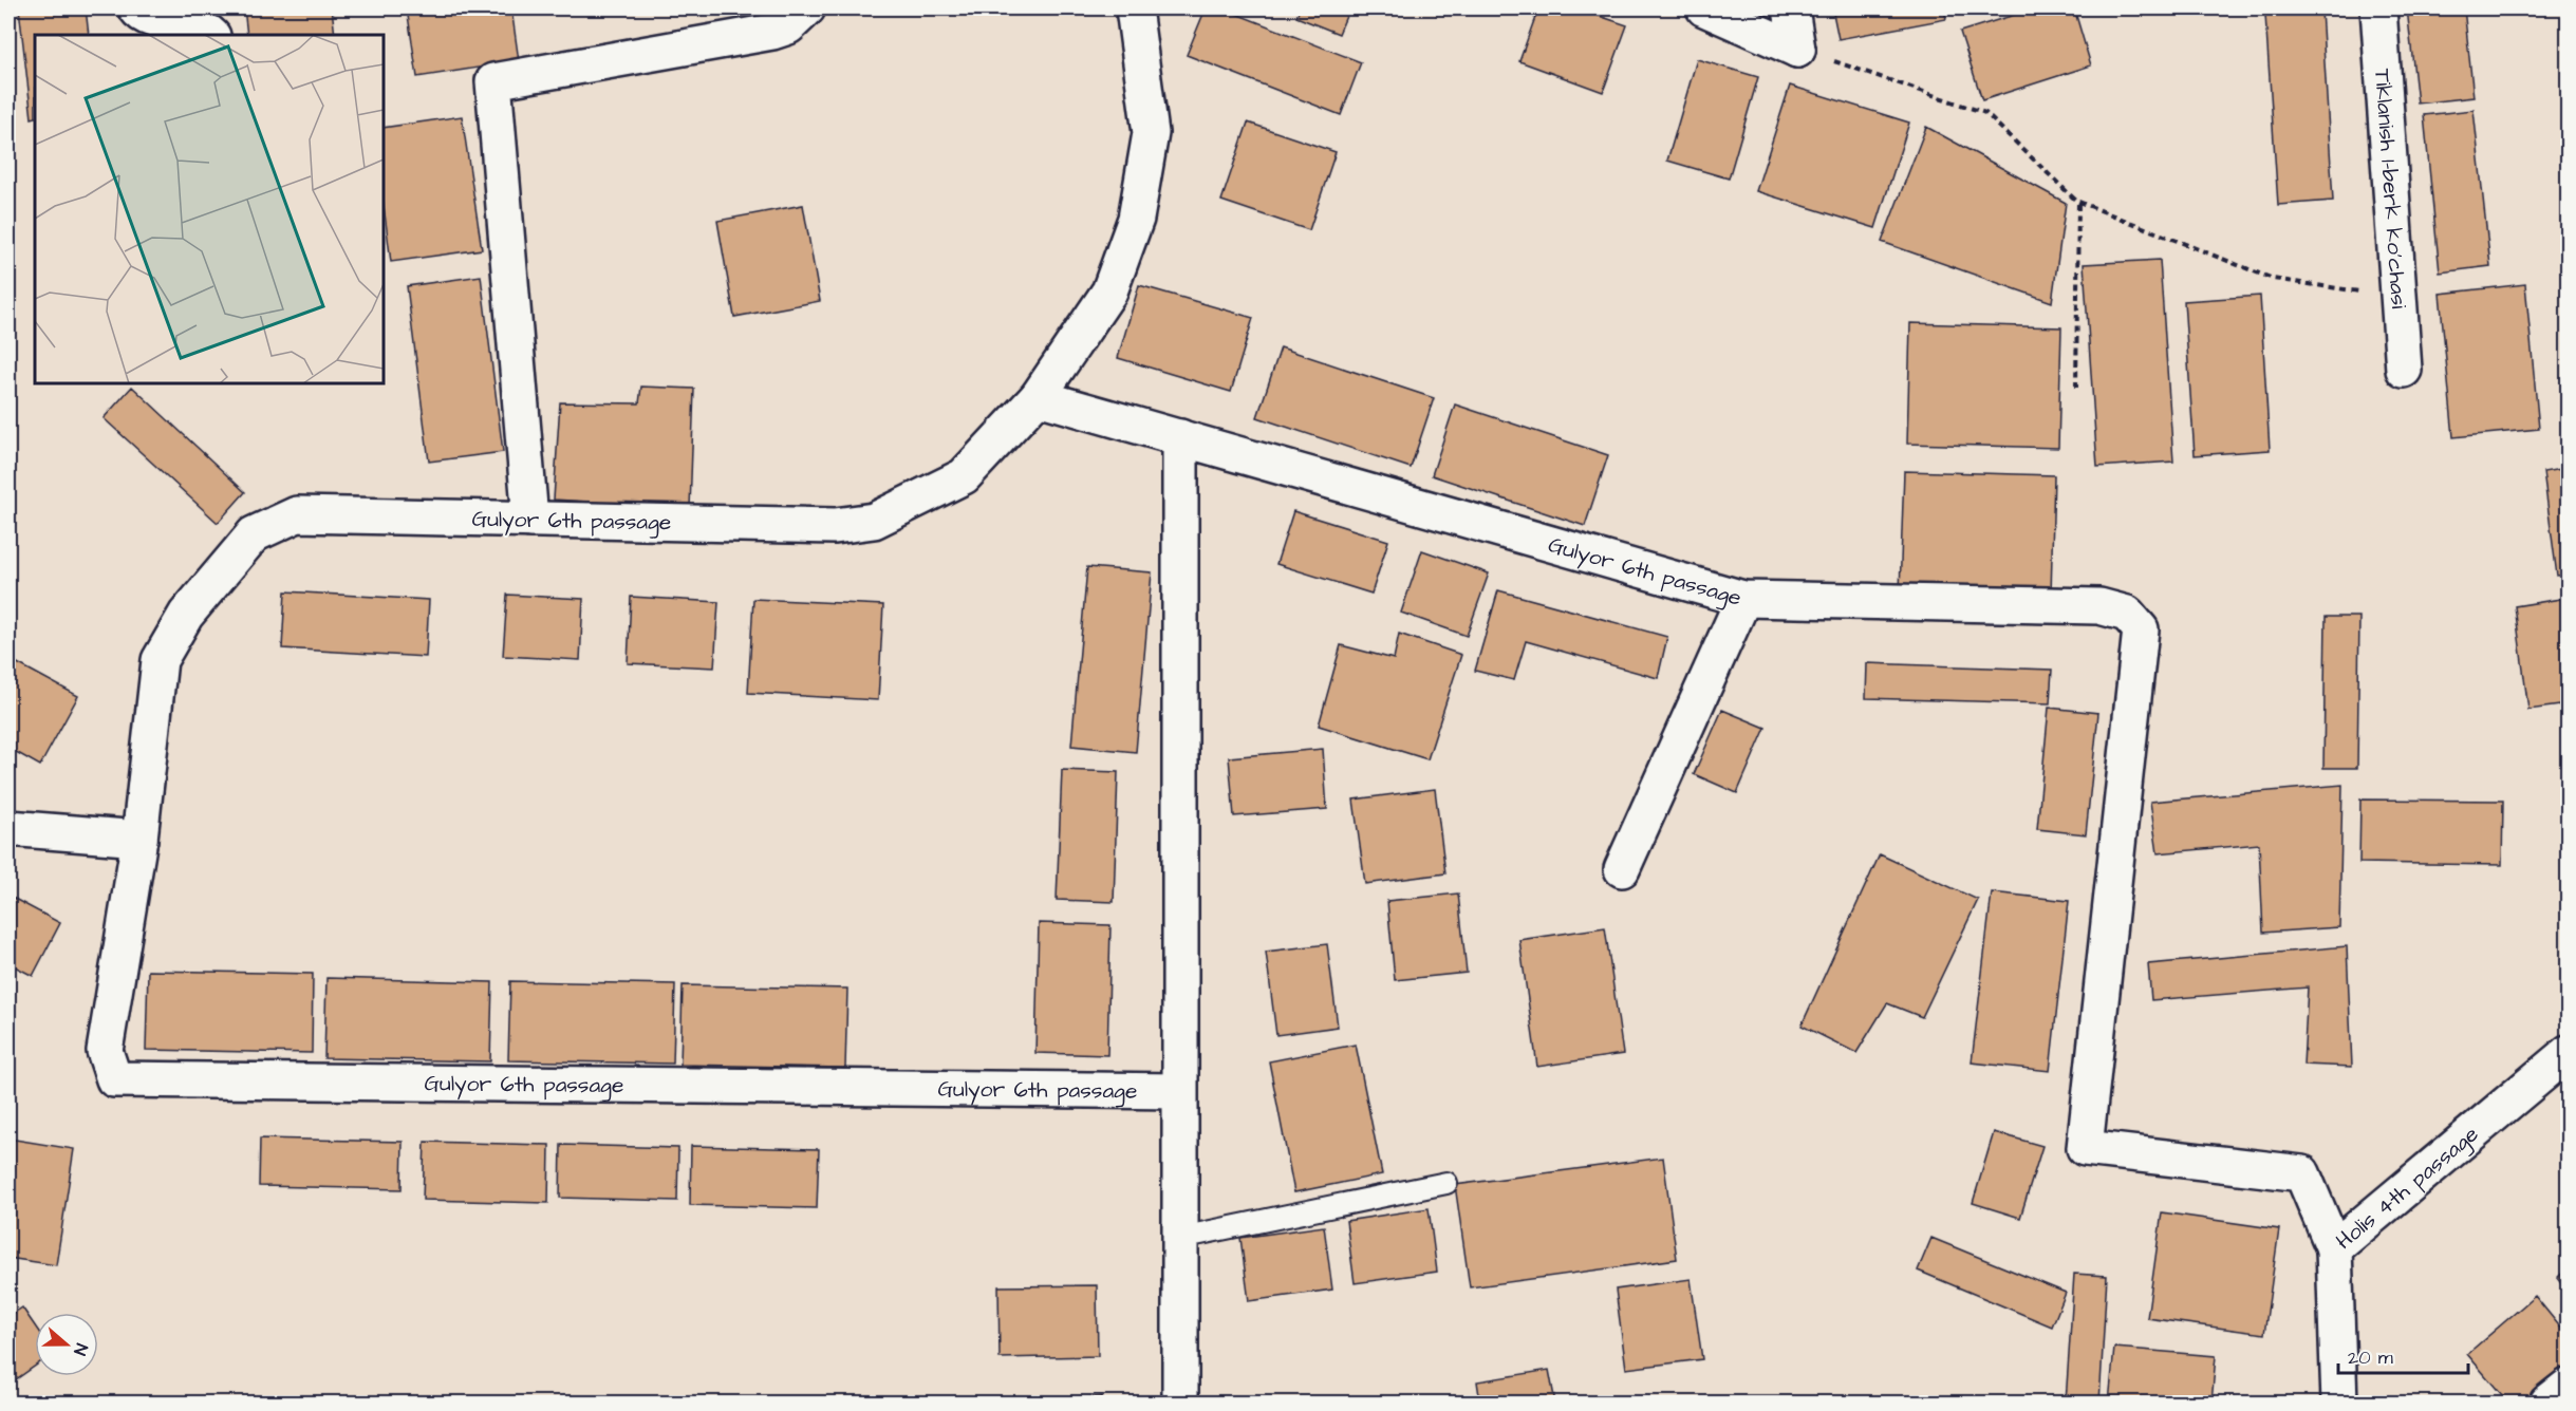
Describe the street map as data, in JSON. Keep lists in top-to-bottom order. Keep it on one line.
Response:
{"streets":{"street":["Tiklanish 1-berk ko'chasi","Gulyor 6th passage","Holis 4th passage"]},"crossings":[["Gulyor 6th passage","Holis 4th passage"]],"scale_bar":"20 m","north":"right"}
